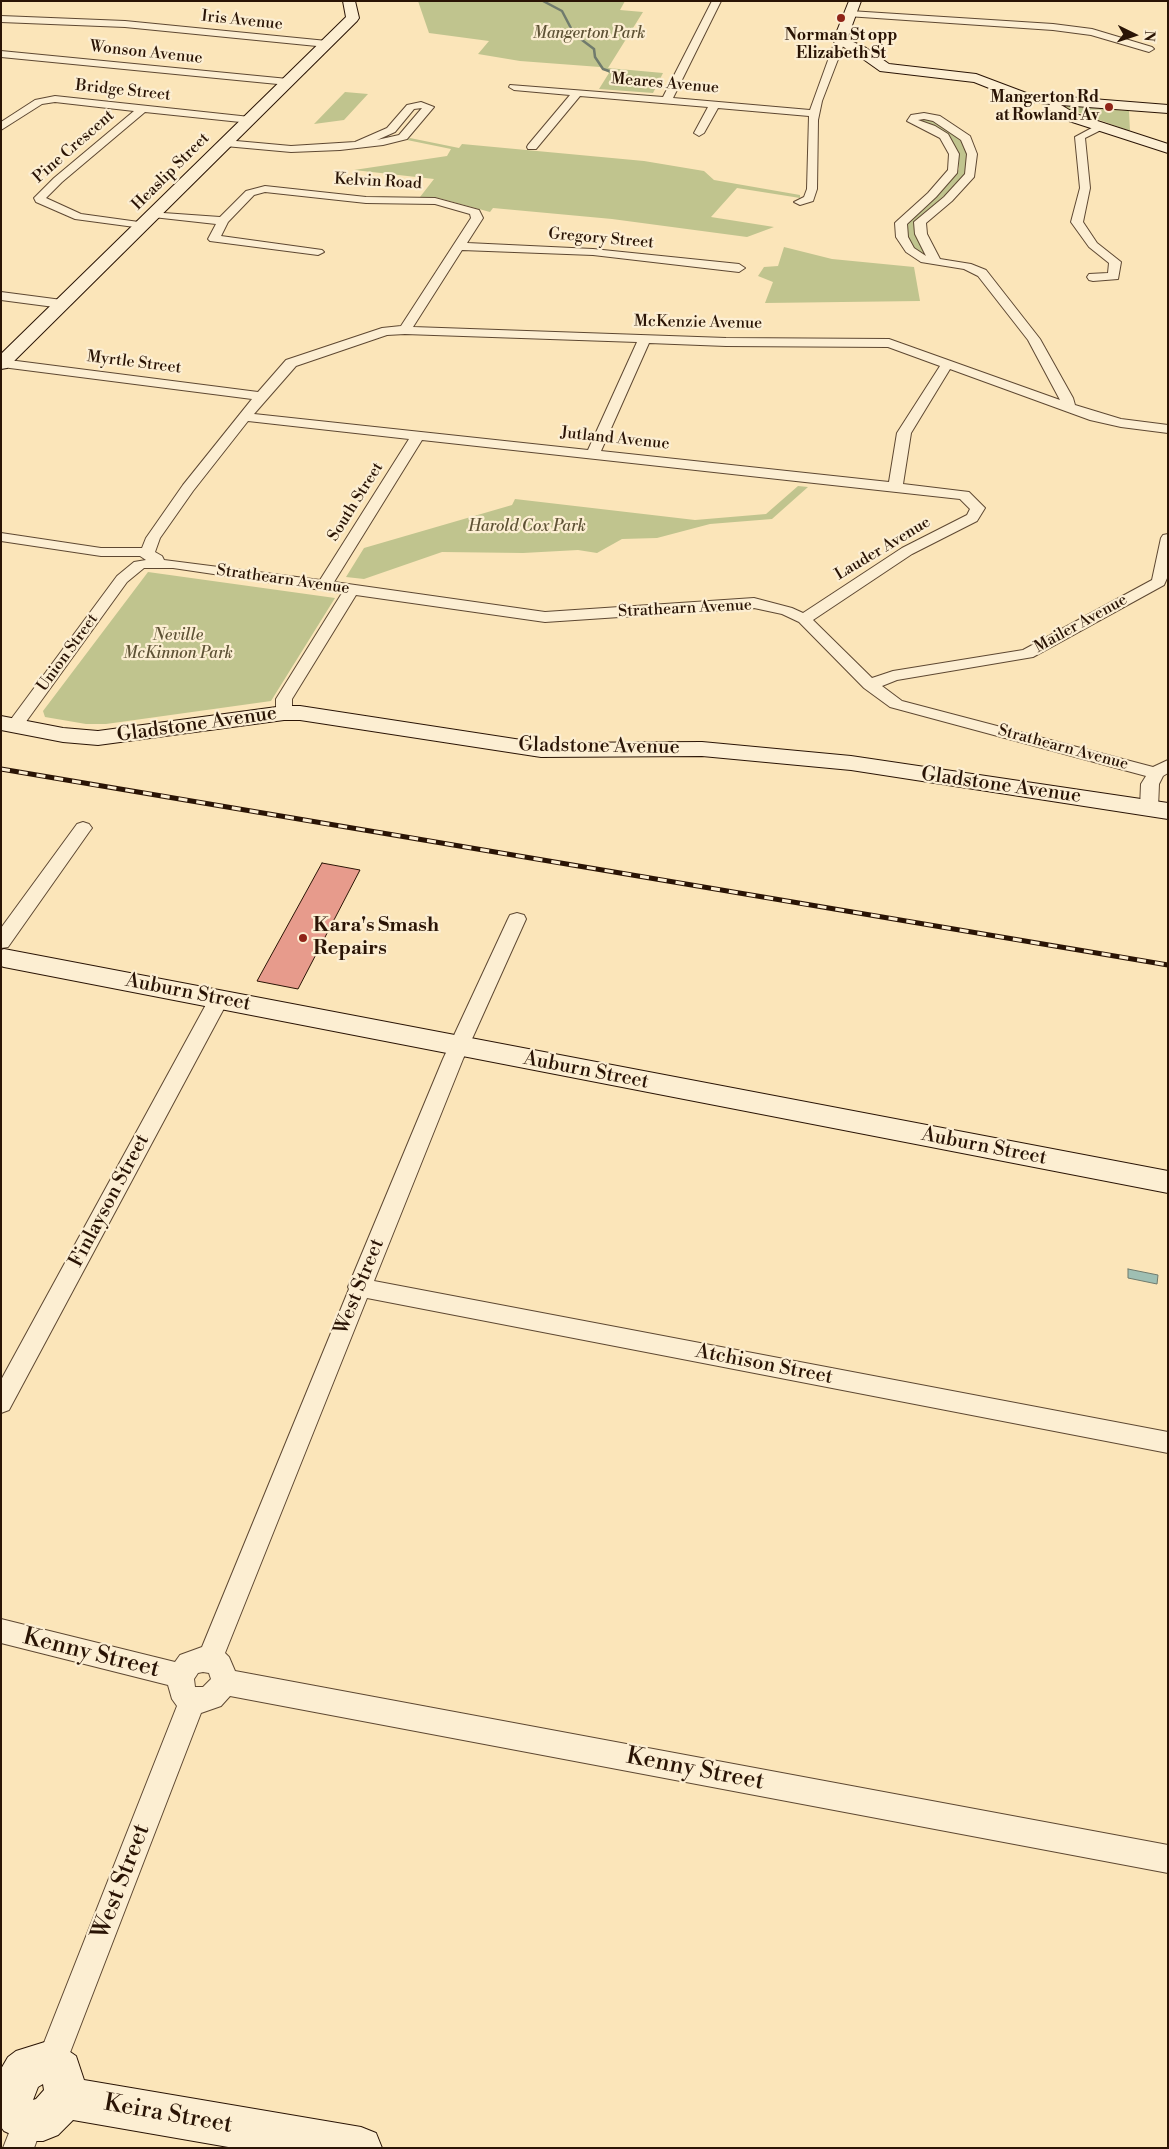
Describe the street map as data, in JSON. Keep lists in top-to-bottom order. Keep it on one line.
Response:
{"streets":{"street":["Iris Avenue","Wonson Avenue","Meares Avenue","Bridge Street","Pine Crescent","Heaslip Street","Kelvin Road","Gregory Street","McKenzie Avenue","Myrtle Street","Jutland Avenue","South Street","Lauder Avenue","Strathearn Avenue","Mailer Avenue","Union Street","Gladstone Avenue","Auburn Street","Finlayson Street","West Street","Atchison Street","Kenny Street","Keira Street"]},"crossings":[["Iris Avenue","Heaslip Street"],["Wonson Avenue","Heaslip Street"],["Bridge Street","Pine Crescent"],["Bridge Street","Heaslip Street"],["Pine Crescent","Heaslip Street"],["Heaslip Street","Myrtle Street"],["Kelvin Road","Gregory Street"],["Kelvin Road","McKenzie Avenue"],["McKenzie Avenue","Myrtle Street"],["McKenzie Avenue","Jutland Avenue"],["McKenzie Avenue","Union Street"],["Jutland Avenue","South Street"],["Jutland Avenue","Lauder Avenue"],["Jutland Avenue","Union Street"],["South Street","Strathearn Avenue"],["Lauder Avenue","Strathearn Avenue"],["Strathearn Avenue","Mailer Avenue"],["Strathearn Avenue","Union Street"],["Union Street","Gladstone Avenue"],["Auburn Street","Finlayson Street"],["Auburn Street","West Street"],["West Street","Atchison Street"],["West Street","Kenny Street"],["West Street","Keira Street"]],"parks":["Mangerton Park","Harold Cox Park","Neville McKinnon Park"],"places":["Norman St opp Elizabeth St","Mangerton Rd at Rowland Av","Kara's Smash Repairs"],"north":"right"}
